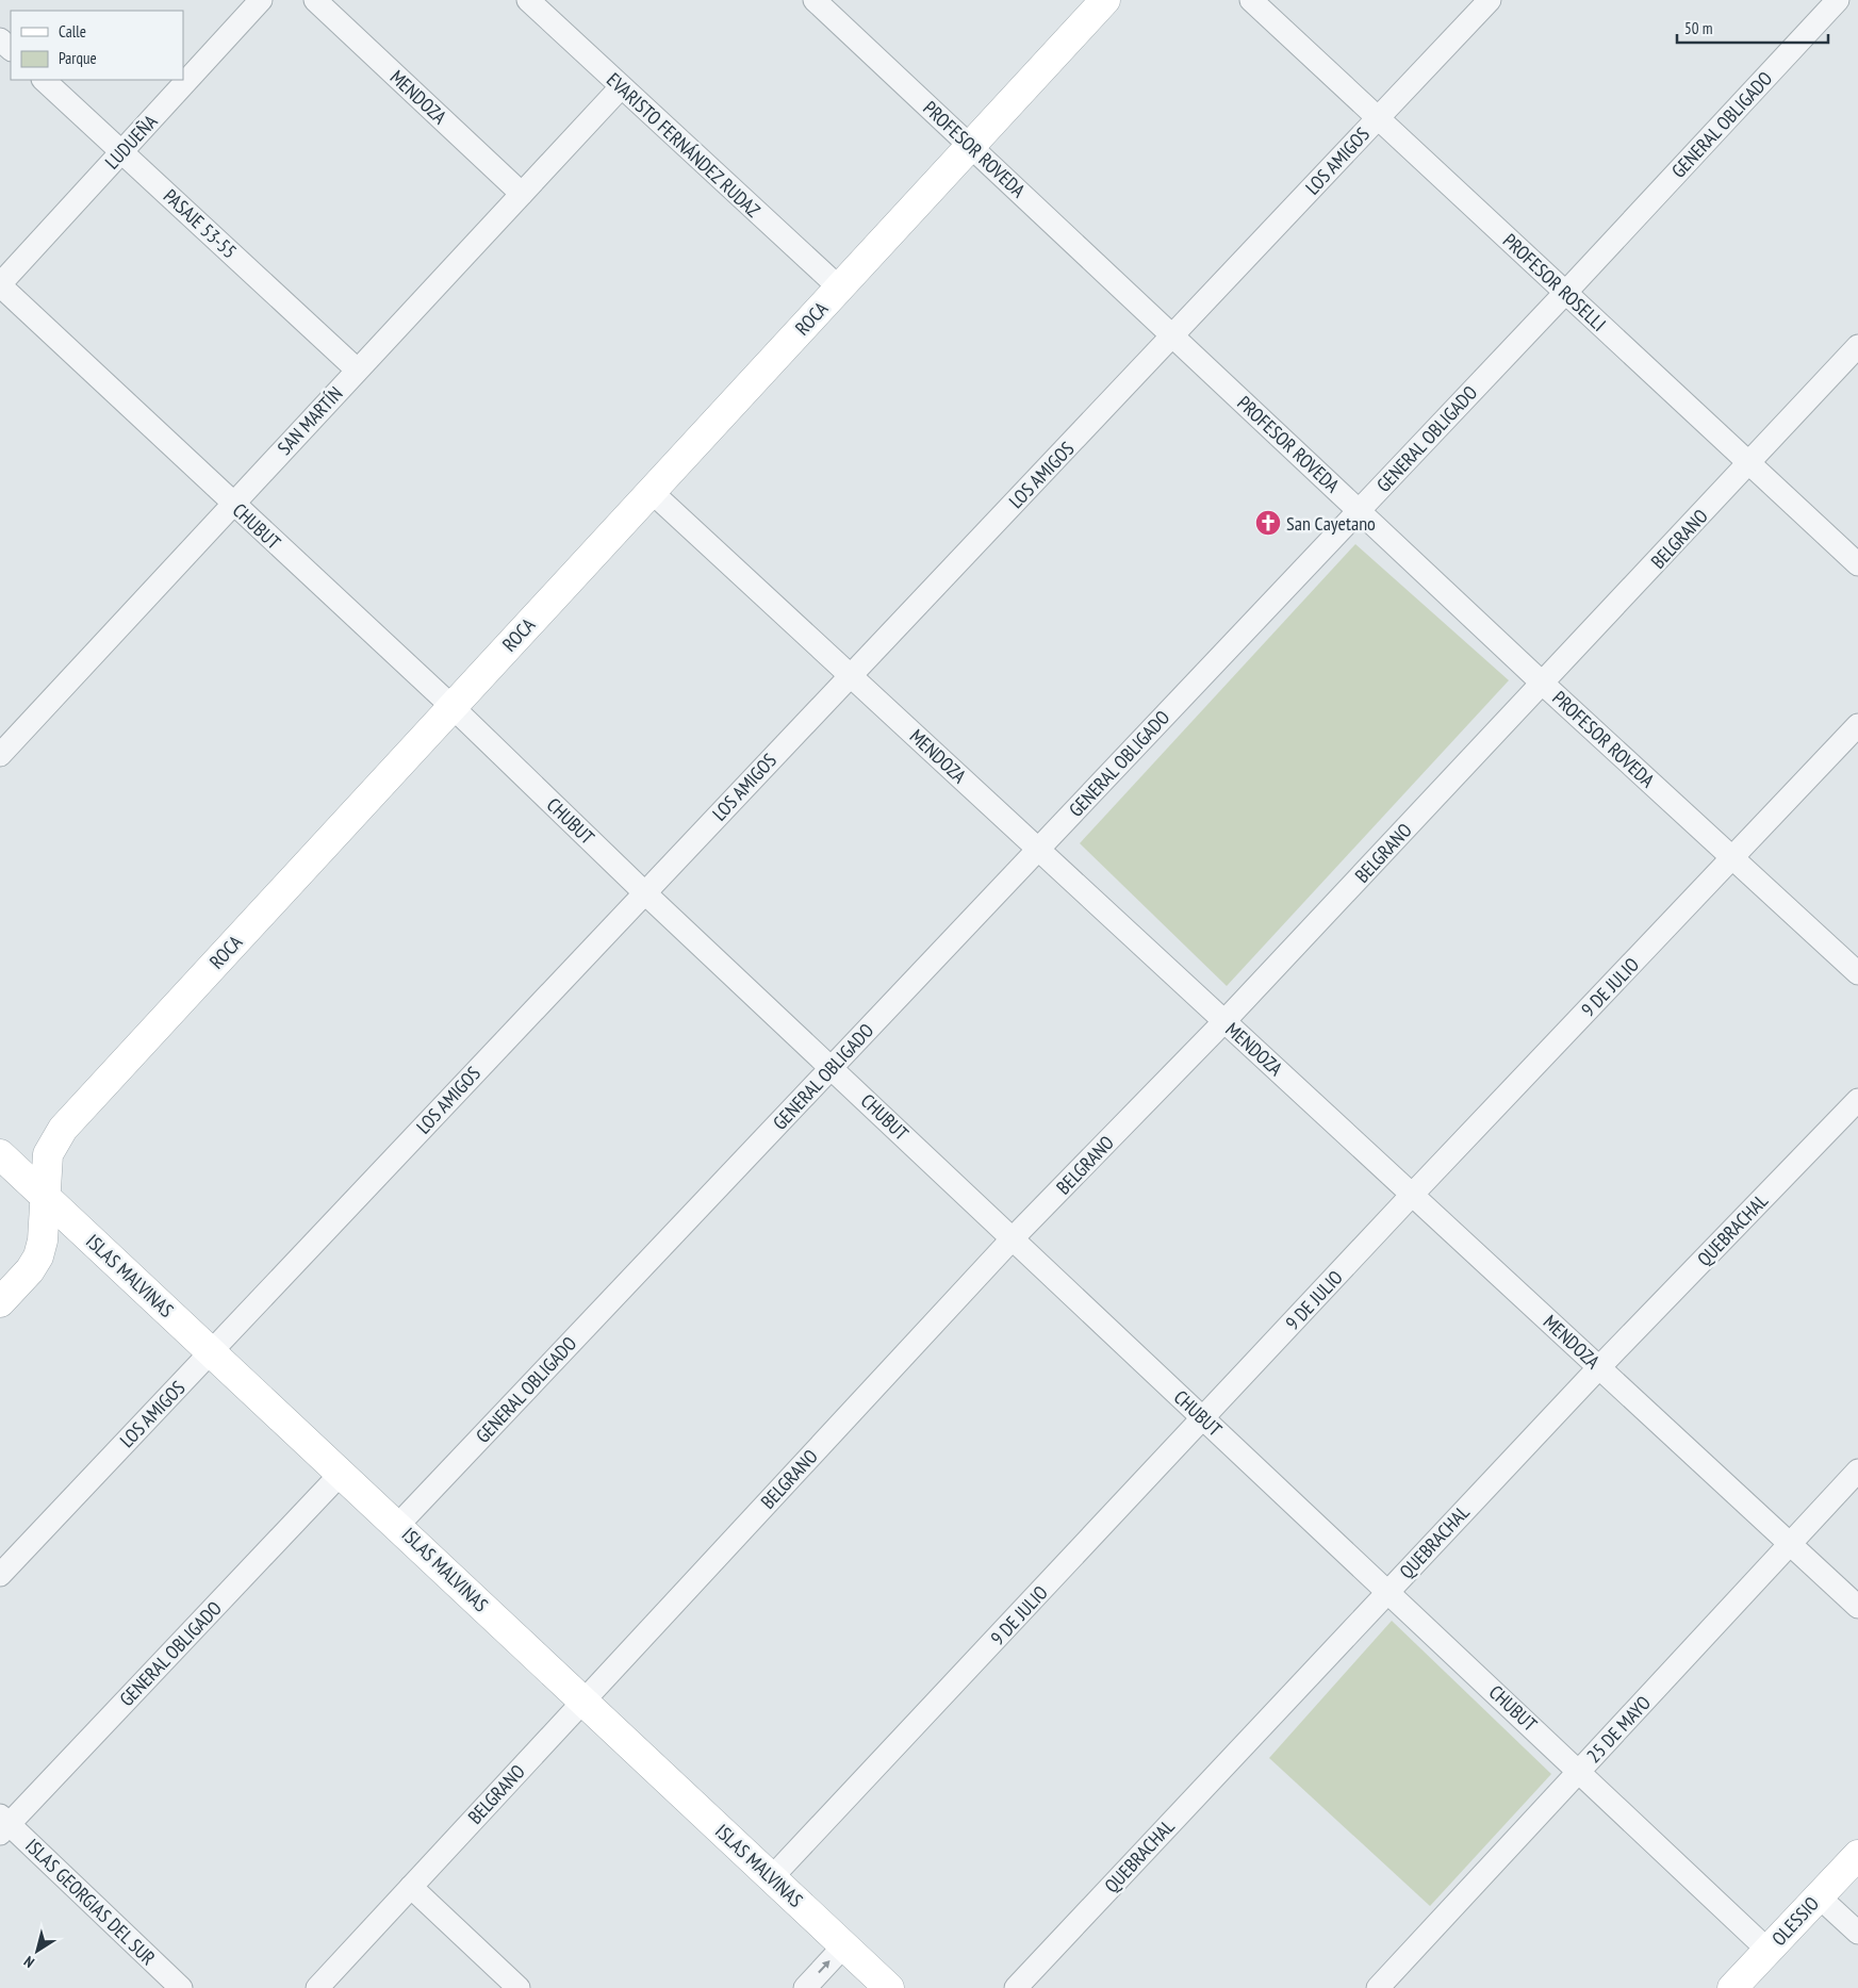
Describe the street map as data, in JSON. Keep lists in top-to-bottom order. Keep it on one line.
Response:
{"streets":{"street":["MENDOZA","GENERAL OBLIGADO","LUDUEÑA","EVARISTO FERNÁNDEZ RUDAZ","PROFESOR ROVEDA","LOS AMIGOS","PASAJE 53-55","PROFESOR ROSELLI","ROCA","SAN MARTÍN","CHUBUT","BELGRANO","9 DE JULIO","QUEBRACHAL","ISLAS MALVINAS","25 DE MAYO","ISLAS GEORGIAS DEL SUR","OLESSIO"]},"crossings":[["MENDOZA","GENERAL OBLIGADO"],["MENDOZA","LOS AMIGOS"],["MENDOZA","ROCA"],["MENDOZA","SAN MARTÍN"],["MENDOZA","BELGRANO"],["MENDOZA","9 DE JULIO"],["MENDOZA","QUEBRACHAL"],["MENDOZA","25 DE MAYO"],["GENERAL OBLIGADO","PROFESOR ROVEDA"],["GENERAL OBLIGADO","PROFESOR ROSELLI"],["GENERAL OBLIGADO","CHUBUT"],["GENERAL OBLIGADO","ISLAS MALVINAS"],["GENERAL OBLIGADO","ISLAS GEORGIAS DEL SUR"],["LUDUEÑA","PASAJE 53-55"],["LUDUEÑA","CHUBUT"],["EVARISTO FERNÁNDEZ RUDAZ","ROCA"],["EVARISTO FERNÁNDEZ RUDAZ","SAN MARTÍN"],["PROFESOR ROVEDA","LOS AMIGOS"],["PROFESOR ROVEDA","ROCA"],["PROFESOR ROVEDA","BELGRANO"],["PROFESOR ROVEDA","9 DE JULIO"],["LOS AMIGOS","PROFESOR ROSELLI"],["LOS AMIGOS","CHUBUT"],["LOS AMIGOS","ISLAS MALVINAS"],["PASAJE 53-55","SAN MARTÍN"],["PROFESOR ROSELLI","BELGRANO"],["ROCA","CHUBUT"],["ROCA","ISLAS MALVINAS"],["SAN MARTÍN","CHUBUT"],["CHUBUT","BELGRANO"],["CHUBUT","9 DE JULIO"],["CHUBUT","QUEBRACHAL"],["CHUBUT","25 DE MAYO"],["CHUBUT","OLESSIO"],["BELGRANO","ISLAS MALVINAS"],["9 DE JULIO","ISLAS MALVINAS"]],"places":{"church":["San Cayetano"]},"legend":["Calle","Parque"],"scale_bar":"50 m","north":"bottom left"}
